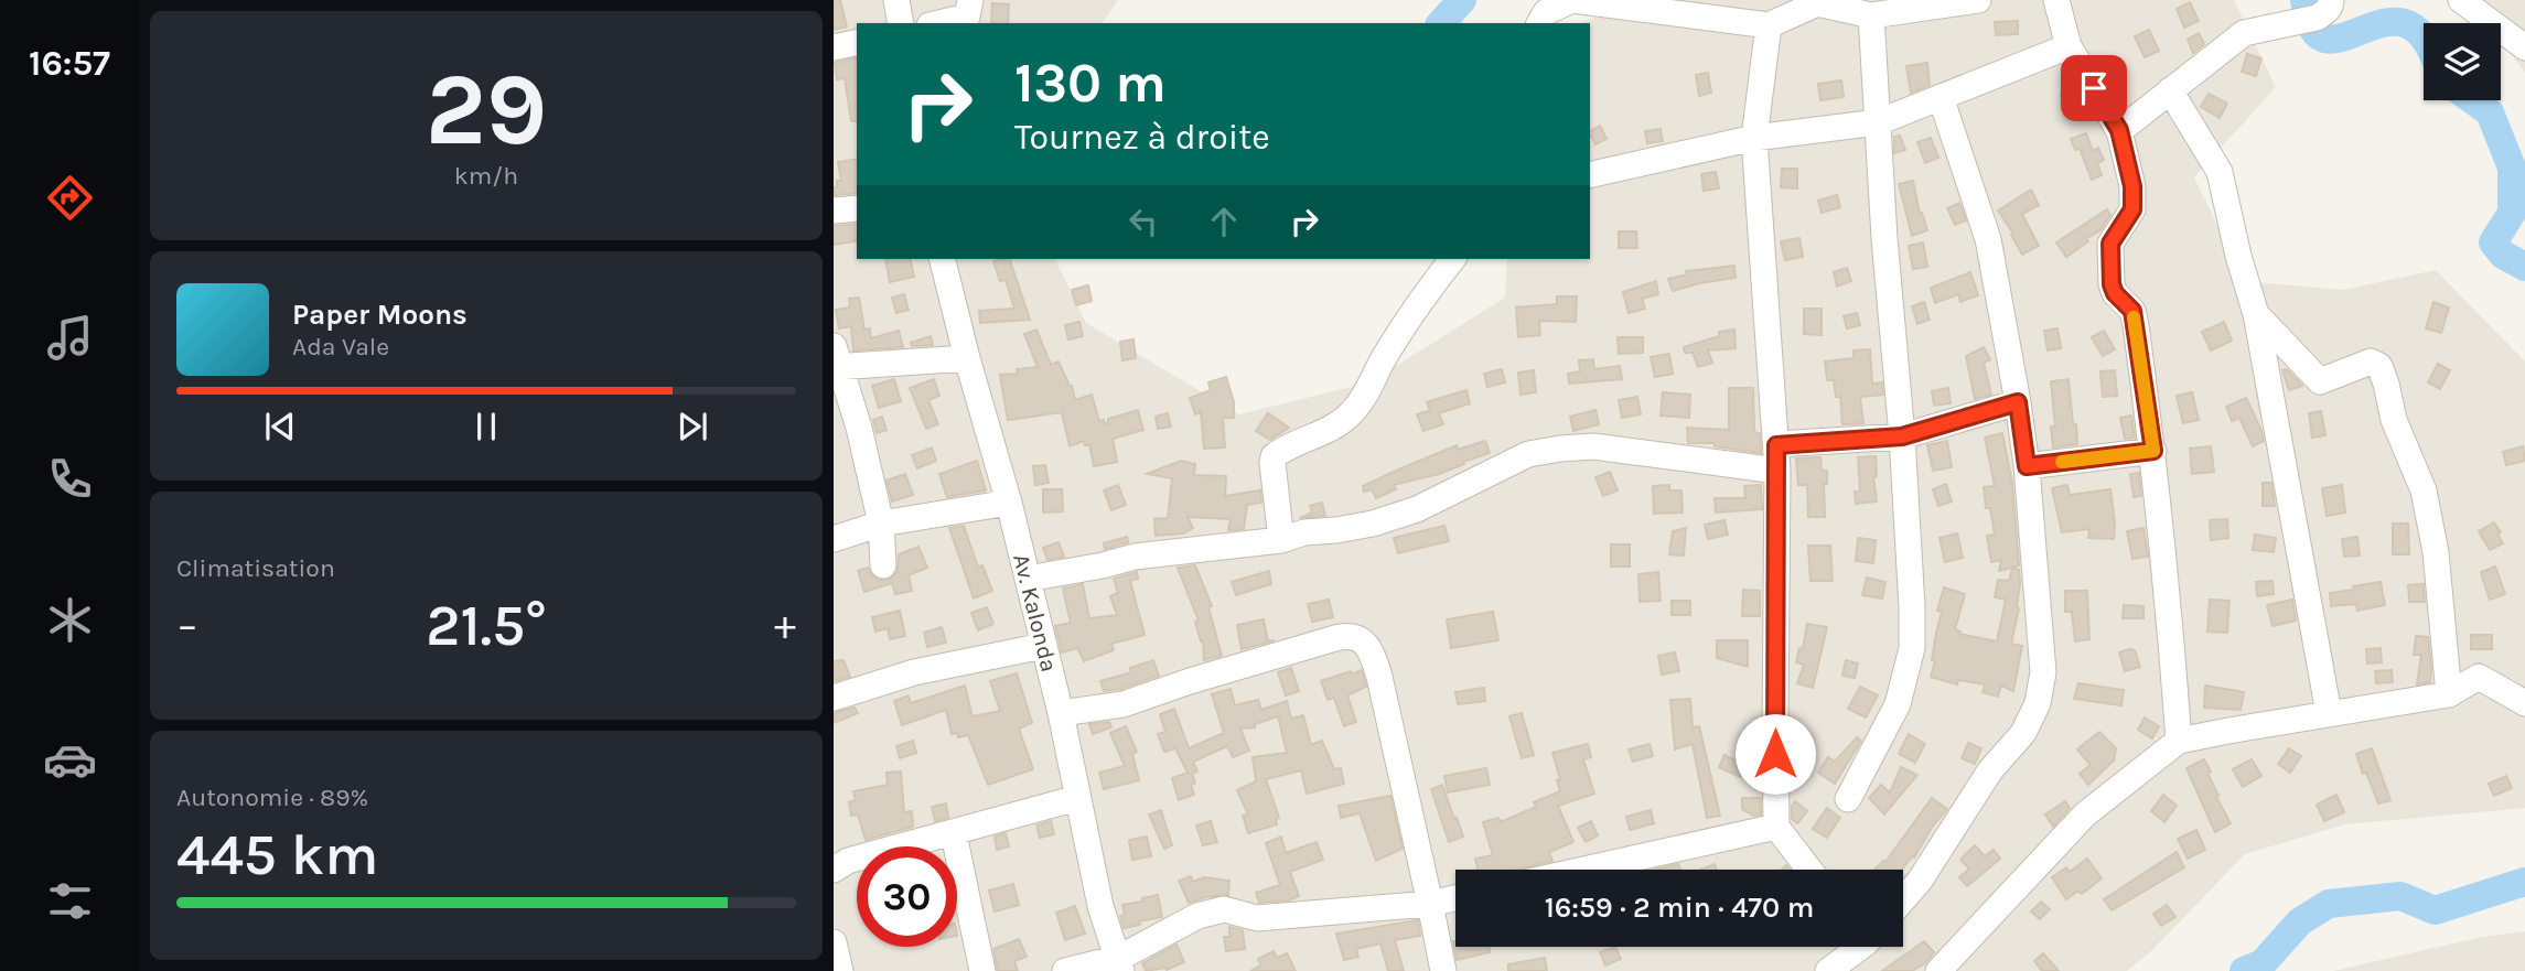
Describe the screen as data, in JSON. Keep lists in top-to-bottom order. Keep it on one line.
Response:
{"streets":{"street":["Av. Kalonda"]},"page":{"tabs":"16:57","tile":[["29","km/h"],"Climatisation",["Autonomie · 89%","445 km"]],"turn":["130 m","Tournez à droite"],"song":["Paper Moons","Ada Vale"],"heat":["−","21.5°","+"],"limit":"30","trip":"16:59 · 2 min · 470 m"}}
